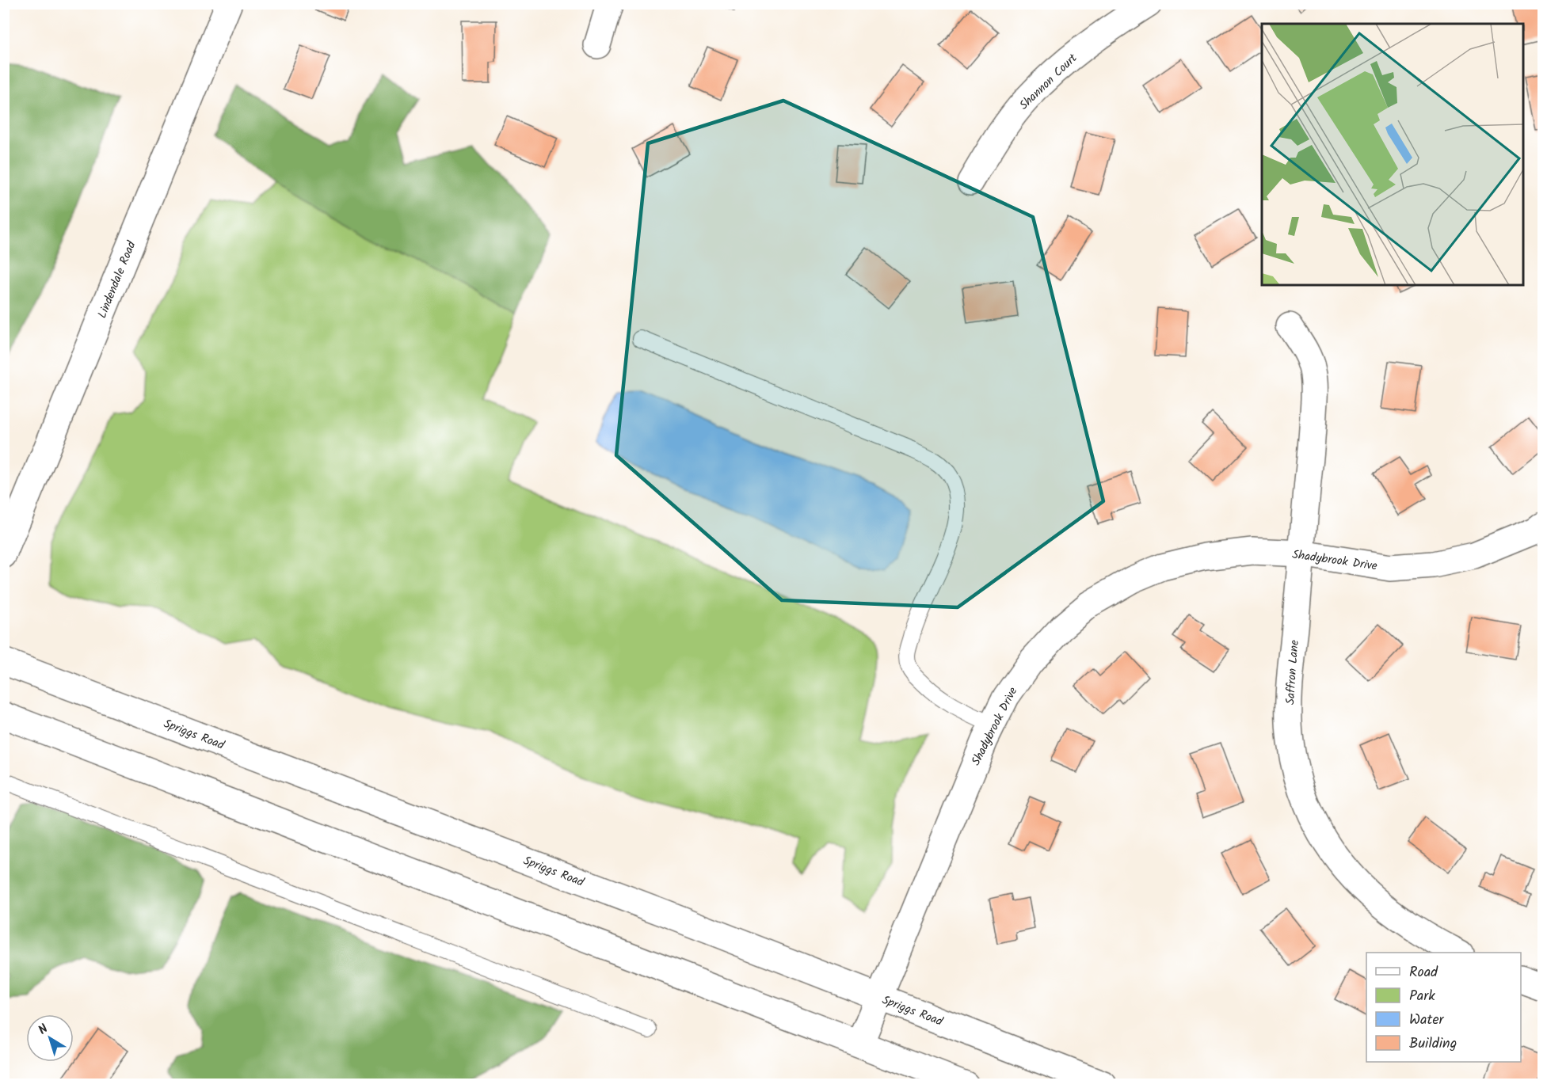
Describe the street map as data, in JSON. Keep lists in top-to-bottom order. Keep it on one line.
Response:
{"streets":{"street":["Shannon Court","Lindendale Road","Shadybrook Drive","Saffron Lane","Spriggs Road"]},"crossings":[["Shadybrook Drive","Saffron Lane"],["Shadybrook Drive","Spriggs Road"]],"legend":["Road","Park","Water","Building"],"north":"top left"}
